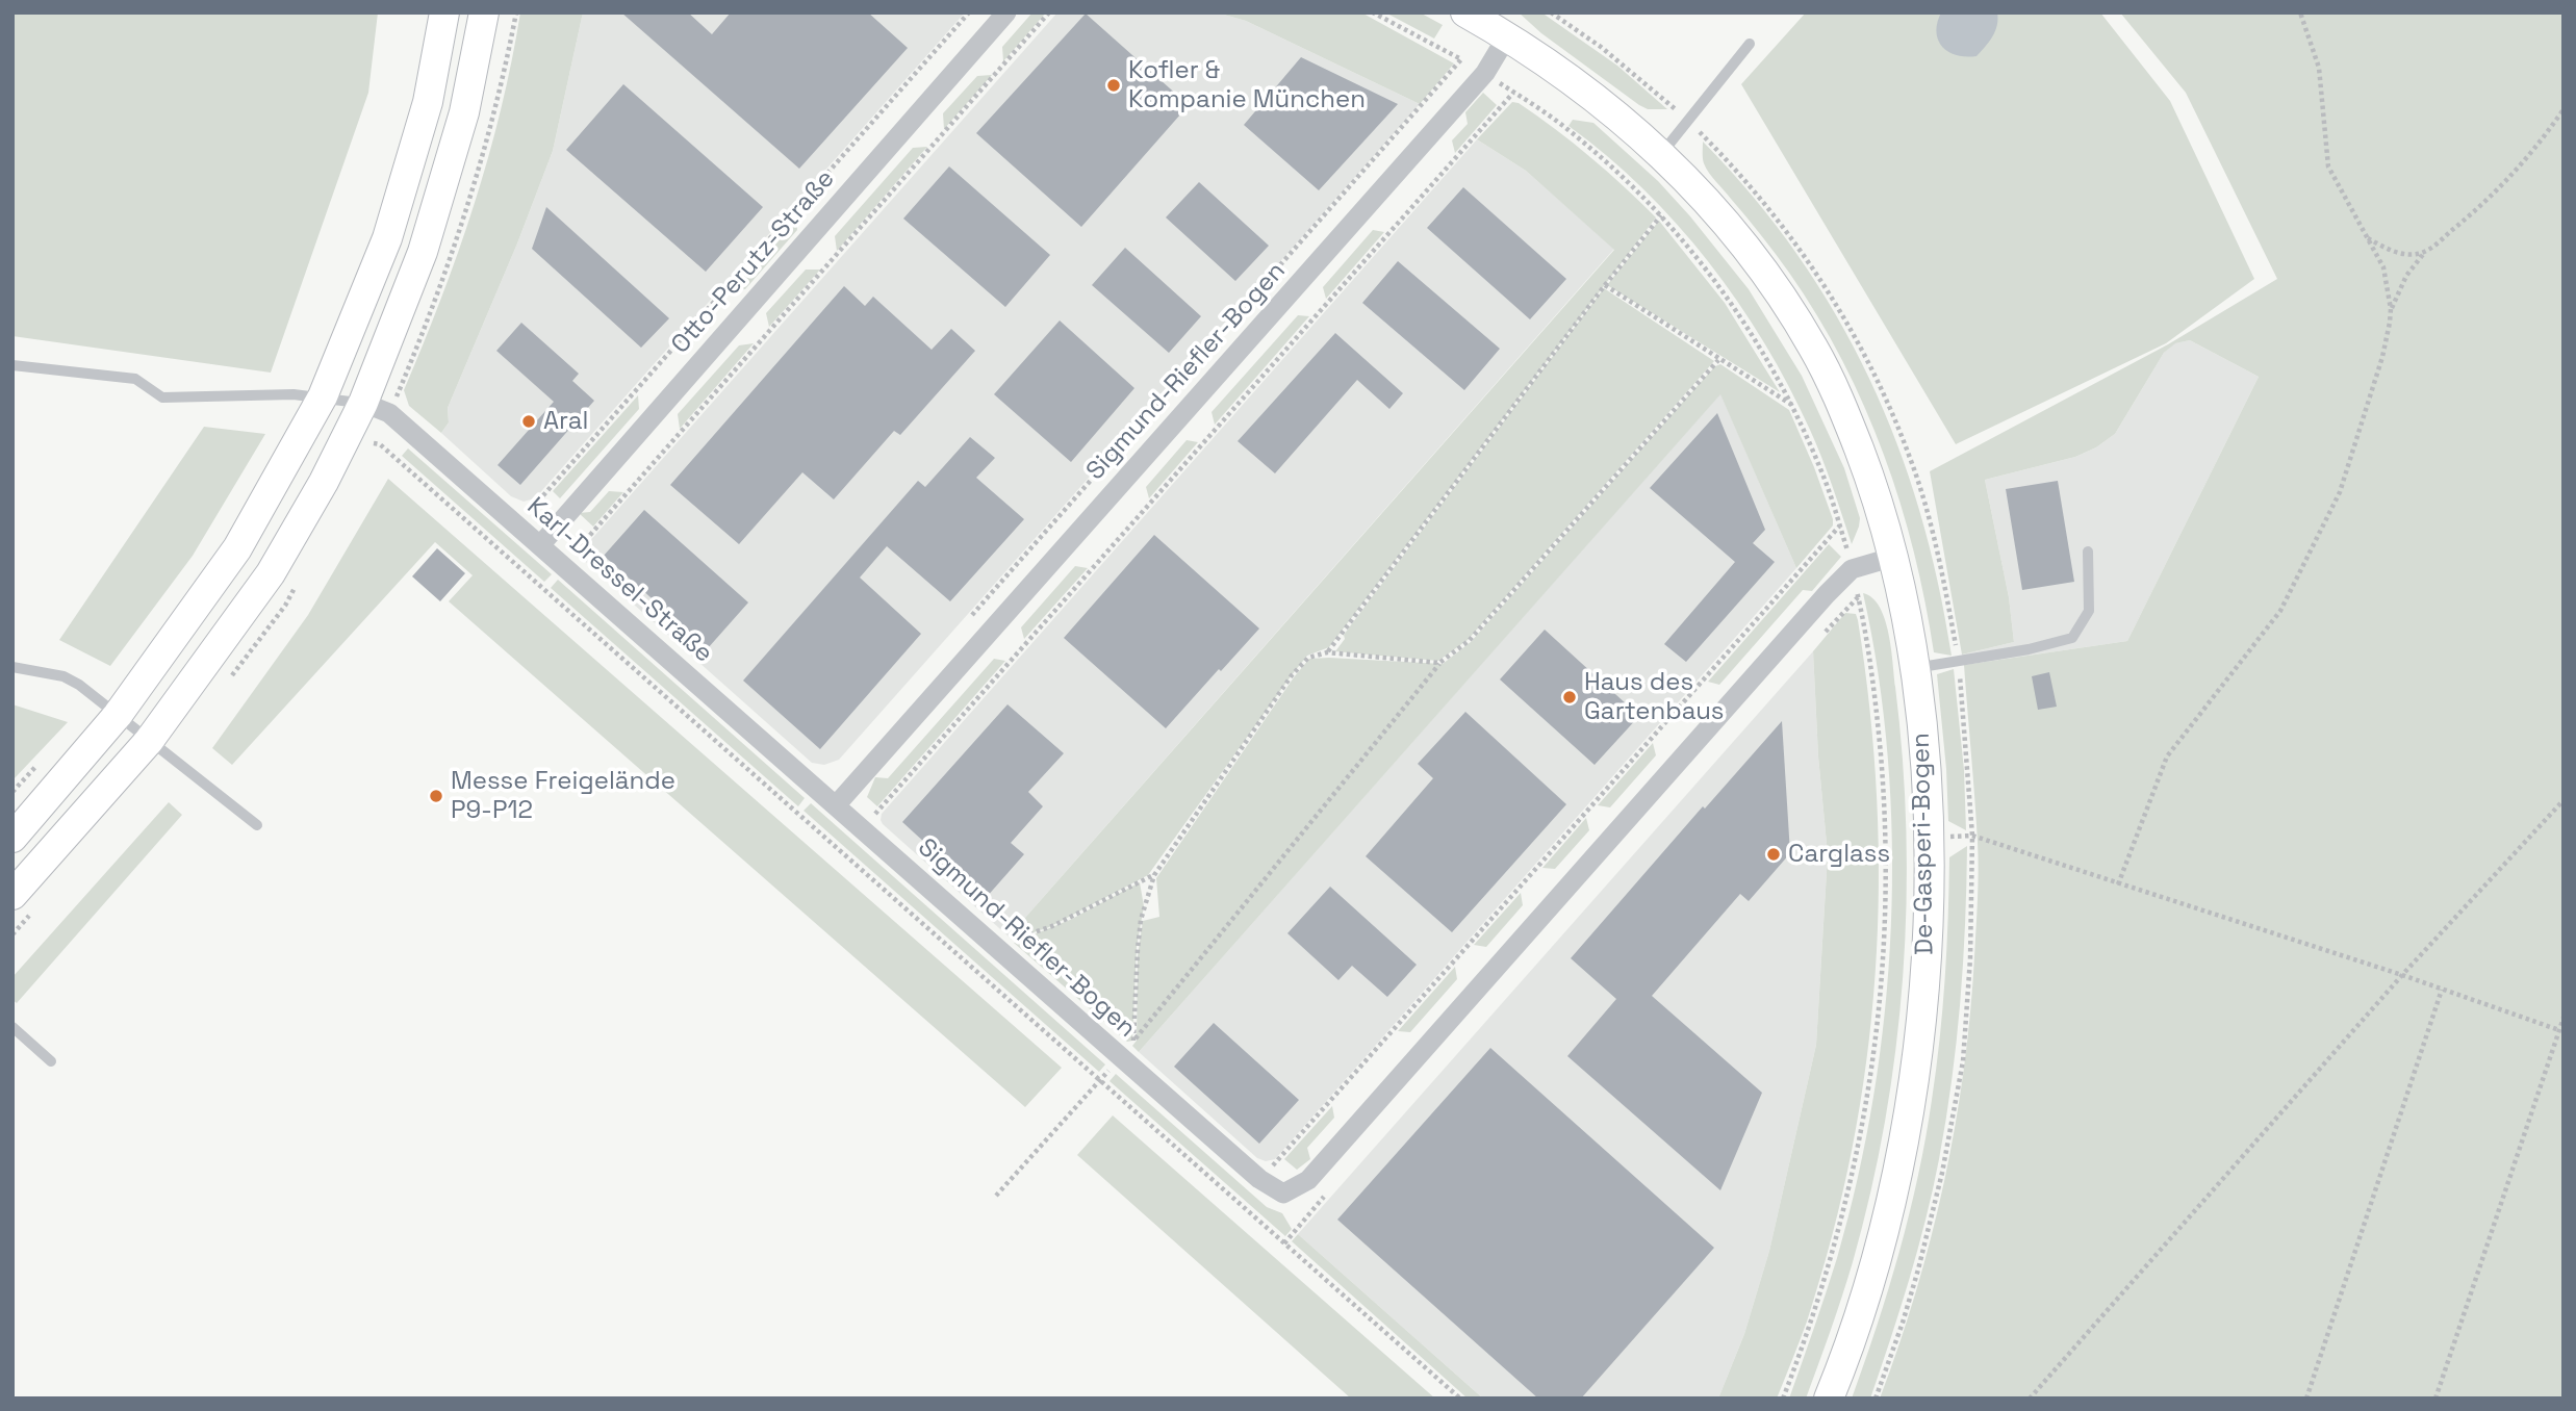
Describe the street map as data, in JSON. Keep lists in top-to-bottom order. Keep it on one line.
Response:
{"streets":{"main road":["De-Gasperi-Bogen"],"street":["Otto-Perutz-Straße","Sigmund-Riefler-Bogen","Karl-Dressel-Straße"]},"crossings":[["Otto-Perutz-Straße","Karl-Dressel-Straße"],["Sigmund-Riefler-Bogen","Karl-Dressel-Straße"],["Sigmund-Riefler-Bogen","De-Gasperi-Bogen"]],"places":["Kofler & Kompanie München","Aral","Haus des Gartenbaus","Messe Freigelände P9-P12","Carglass"]}
